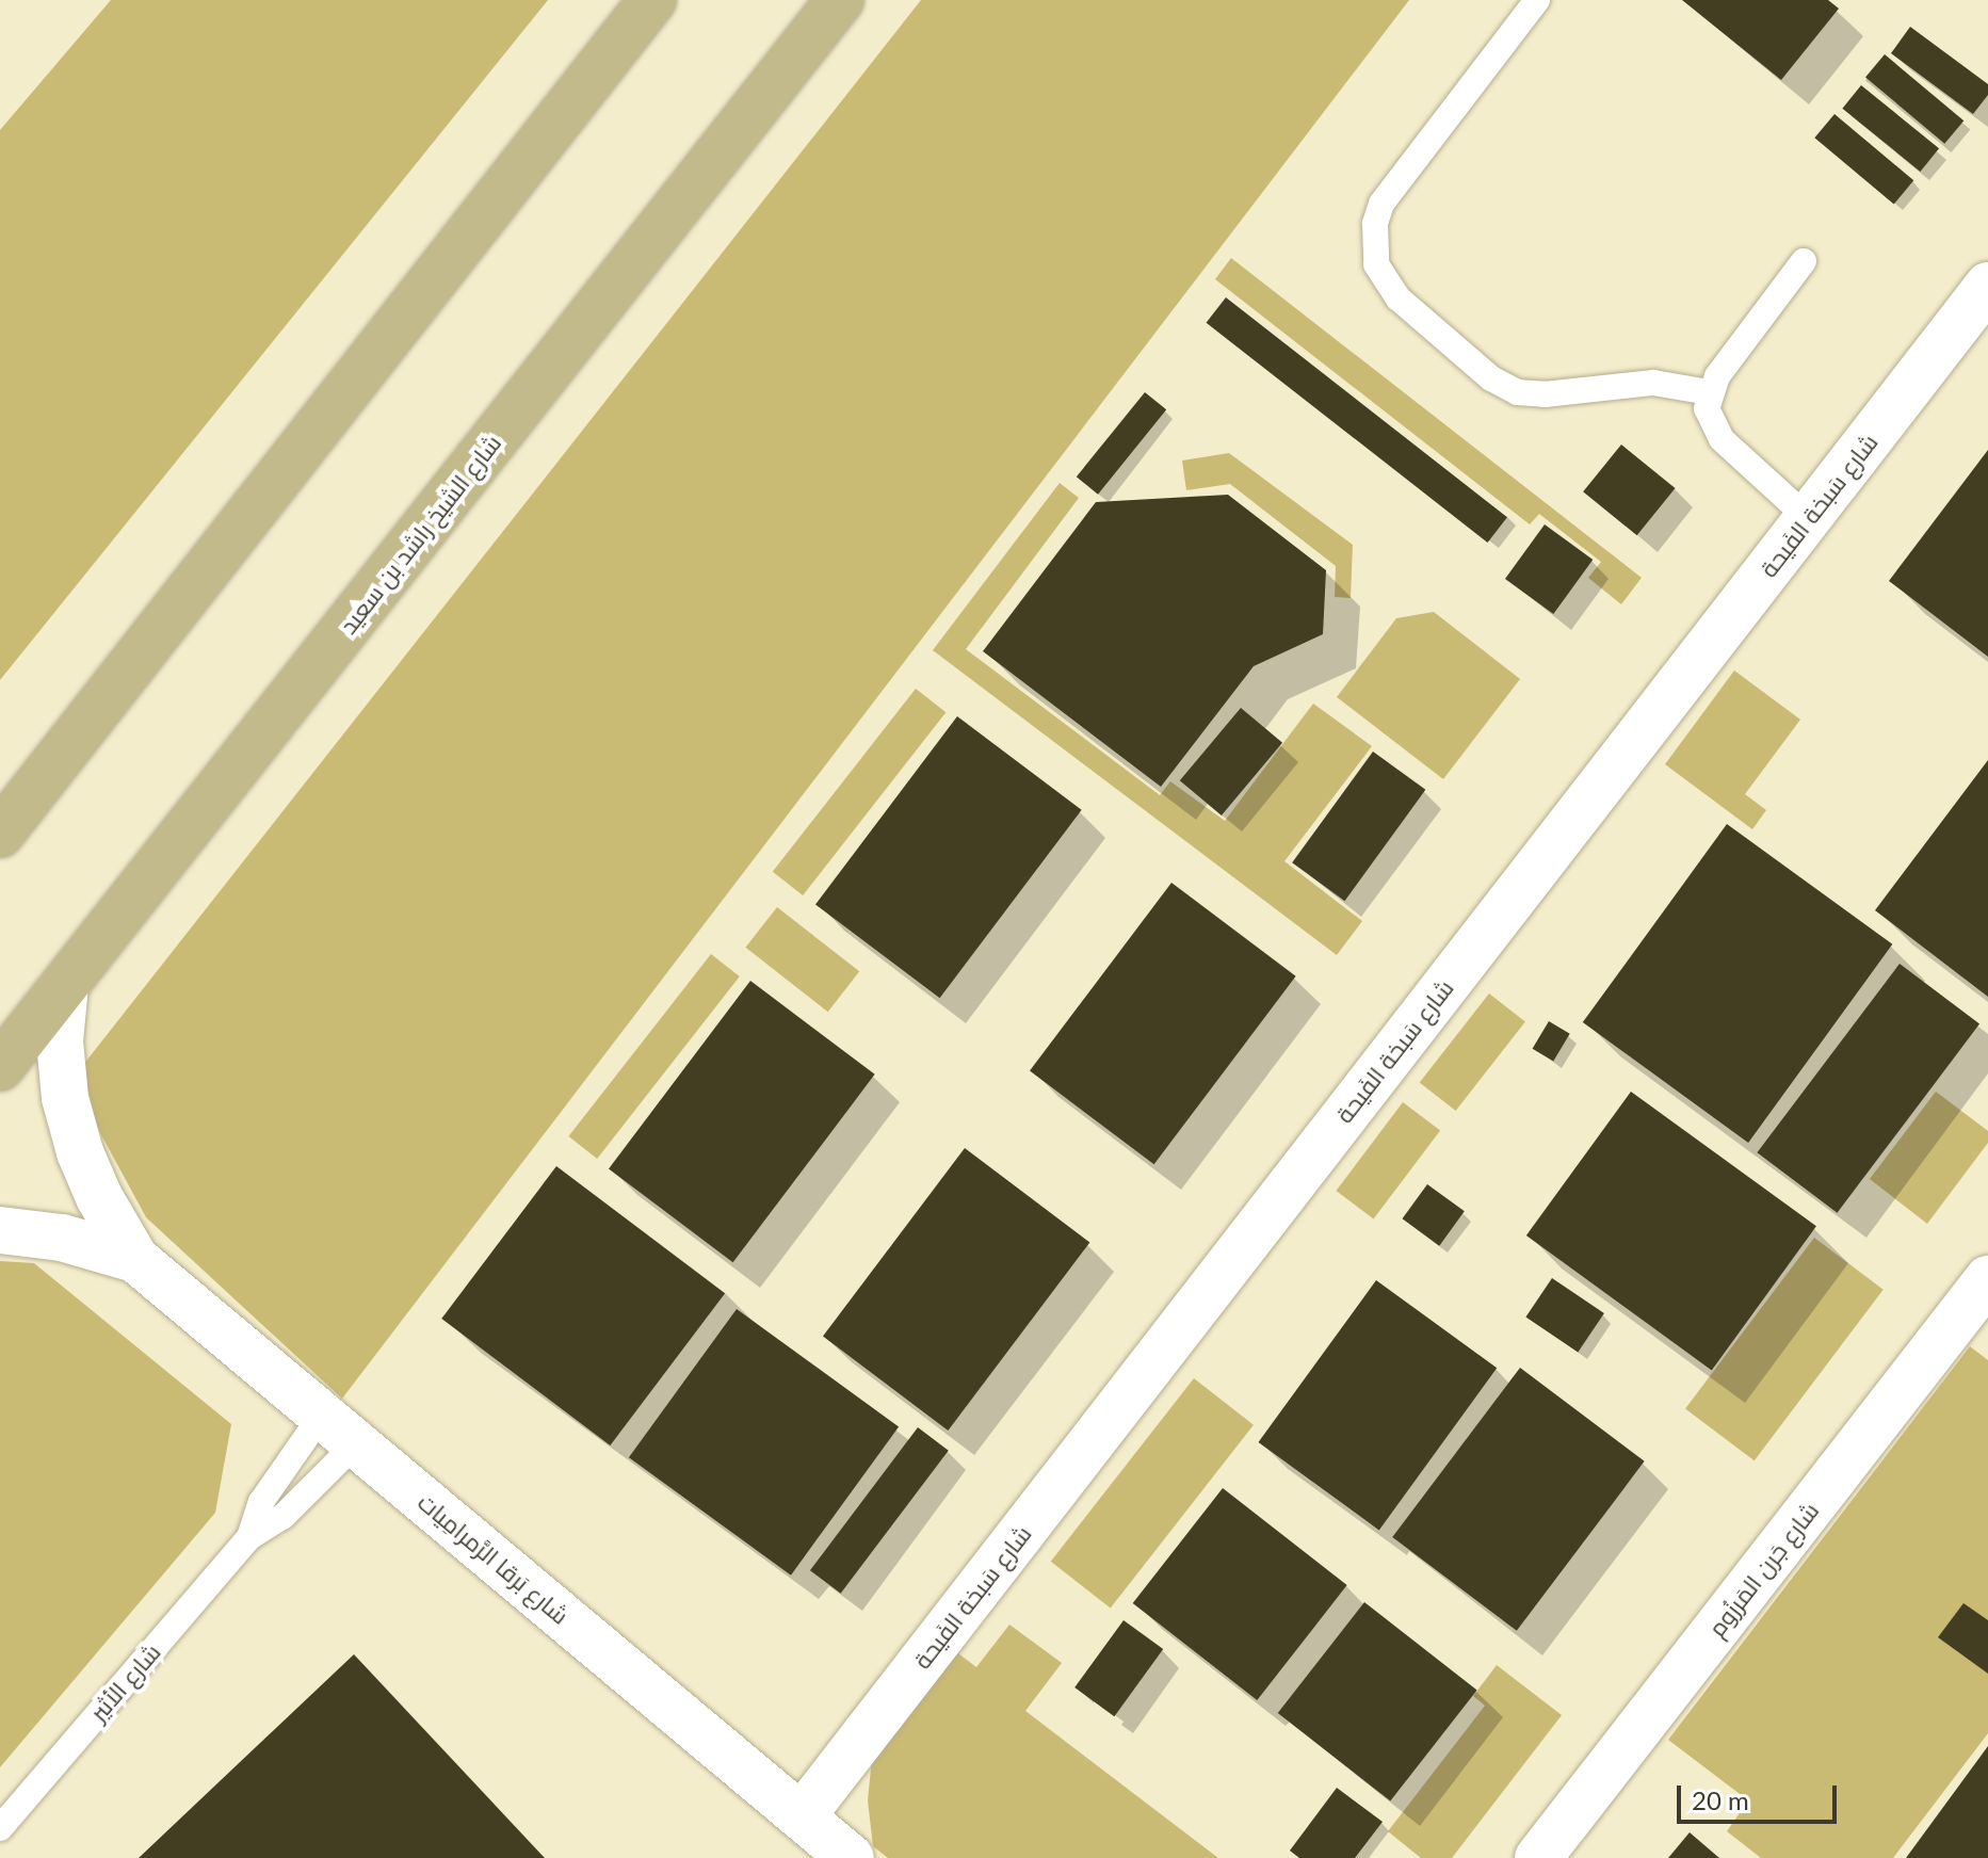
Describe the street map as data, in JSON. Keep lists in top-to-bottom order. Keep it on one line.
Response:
{"streets":{"main road":["شارع الشيخ راشد بن سعيد"],"street":["شارع سَبخة الفَيحة","شارع بَرقا الرَّمرامِيات","شارع جَرن المَرزُوم"],"lane":["شارع الأثير"]},"crossings":[["شارع سَبخة الفَيحة","شارع بَرقا الرَّمرامِيات"],["شارع الشيخ راشد بن سعيد","شارع بَرقا الرَّمرامِيات"],["شارع بَرقا الرَّمرامِيات","شارع الأثير"]],"scale_bar":"20 m"}
